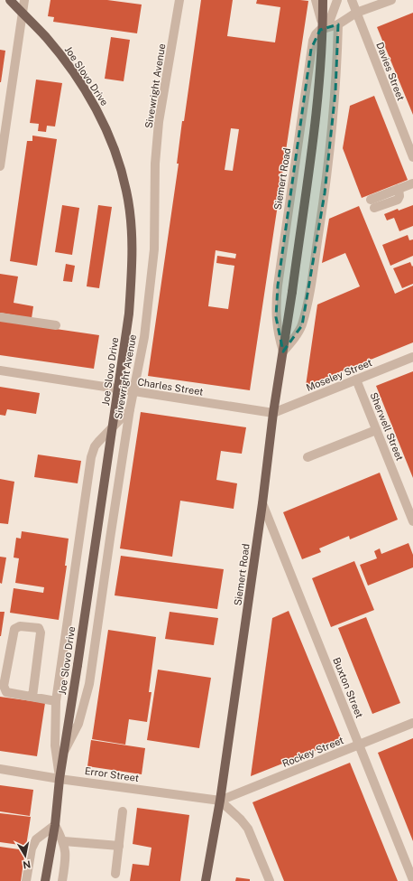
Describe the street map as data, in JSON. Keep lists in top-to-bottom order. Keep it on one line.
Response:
{"streets":{"main road":["Joe Slovo Drive","Siemert Road"],"street":["Davies Street","Sivewright Avenue","Moseley Street","Charles Street","Sherwell Street","Buxton Street","Rockey Street","Error Street"]},"crossings":[["Joe Slovo Drive","Sivewright Avenue"],["Joe Slovo Drive","Error Street"],["Sivewright Avenue","Charles Street"],["Siemert Road","Moseley Street"],["Siemert Road","Charles Street"],["Siemert Road","Buxton Street"],["Siemert Road","Rockey Street"],["Siemert Road","Error Street"],["Moseley Street","Charles Street"],["Moseley Street","Sherwell Street"],["Buxton Street","Rockey Street"],["Rockey Street","Error Street"]],"north":"bottom"}
